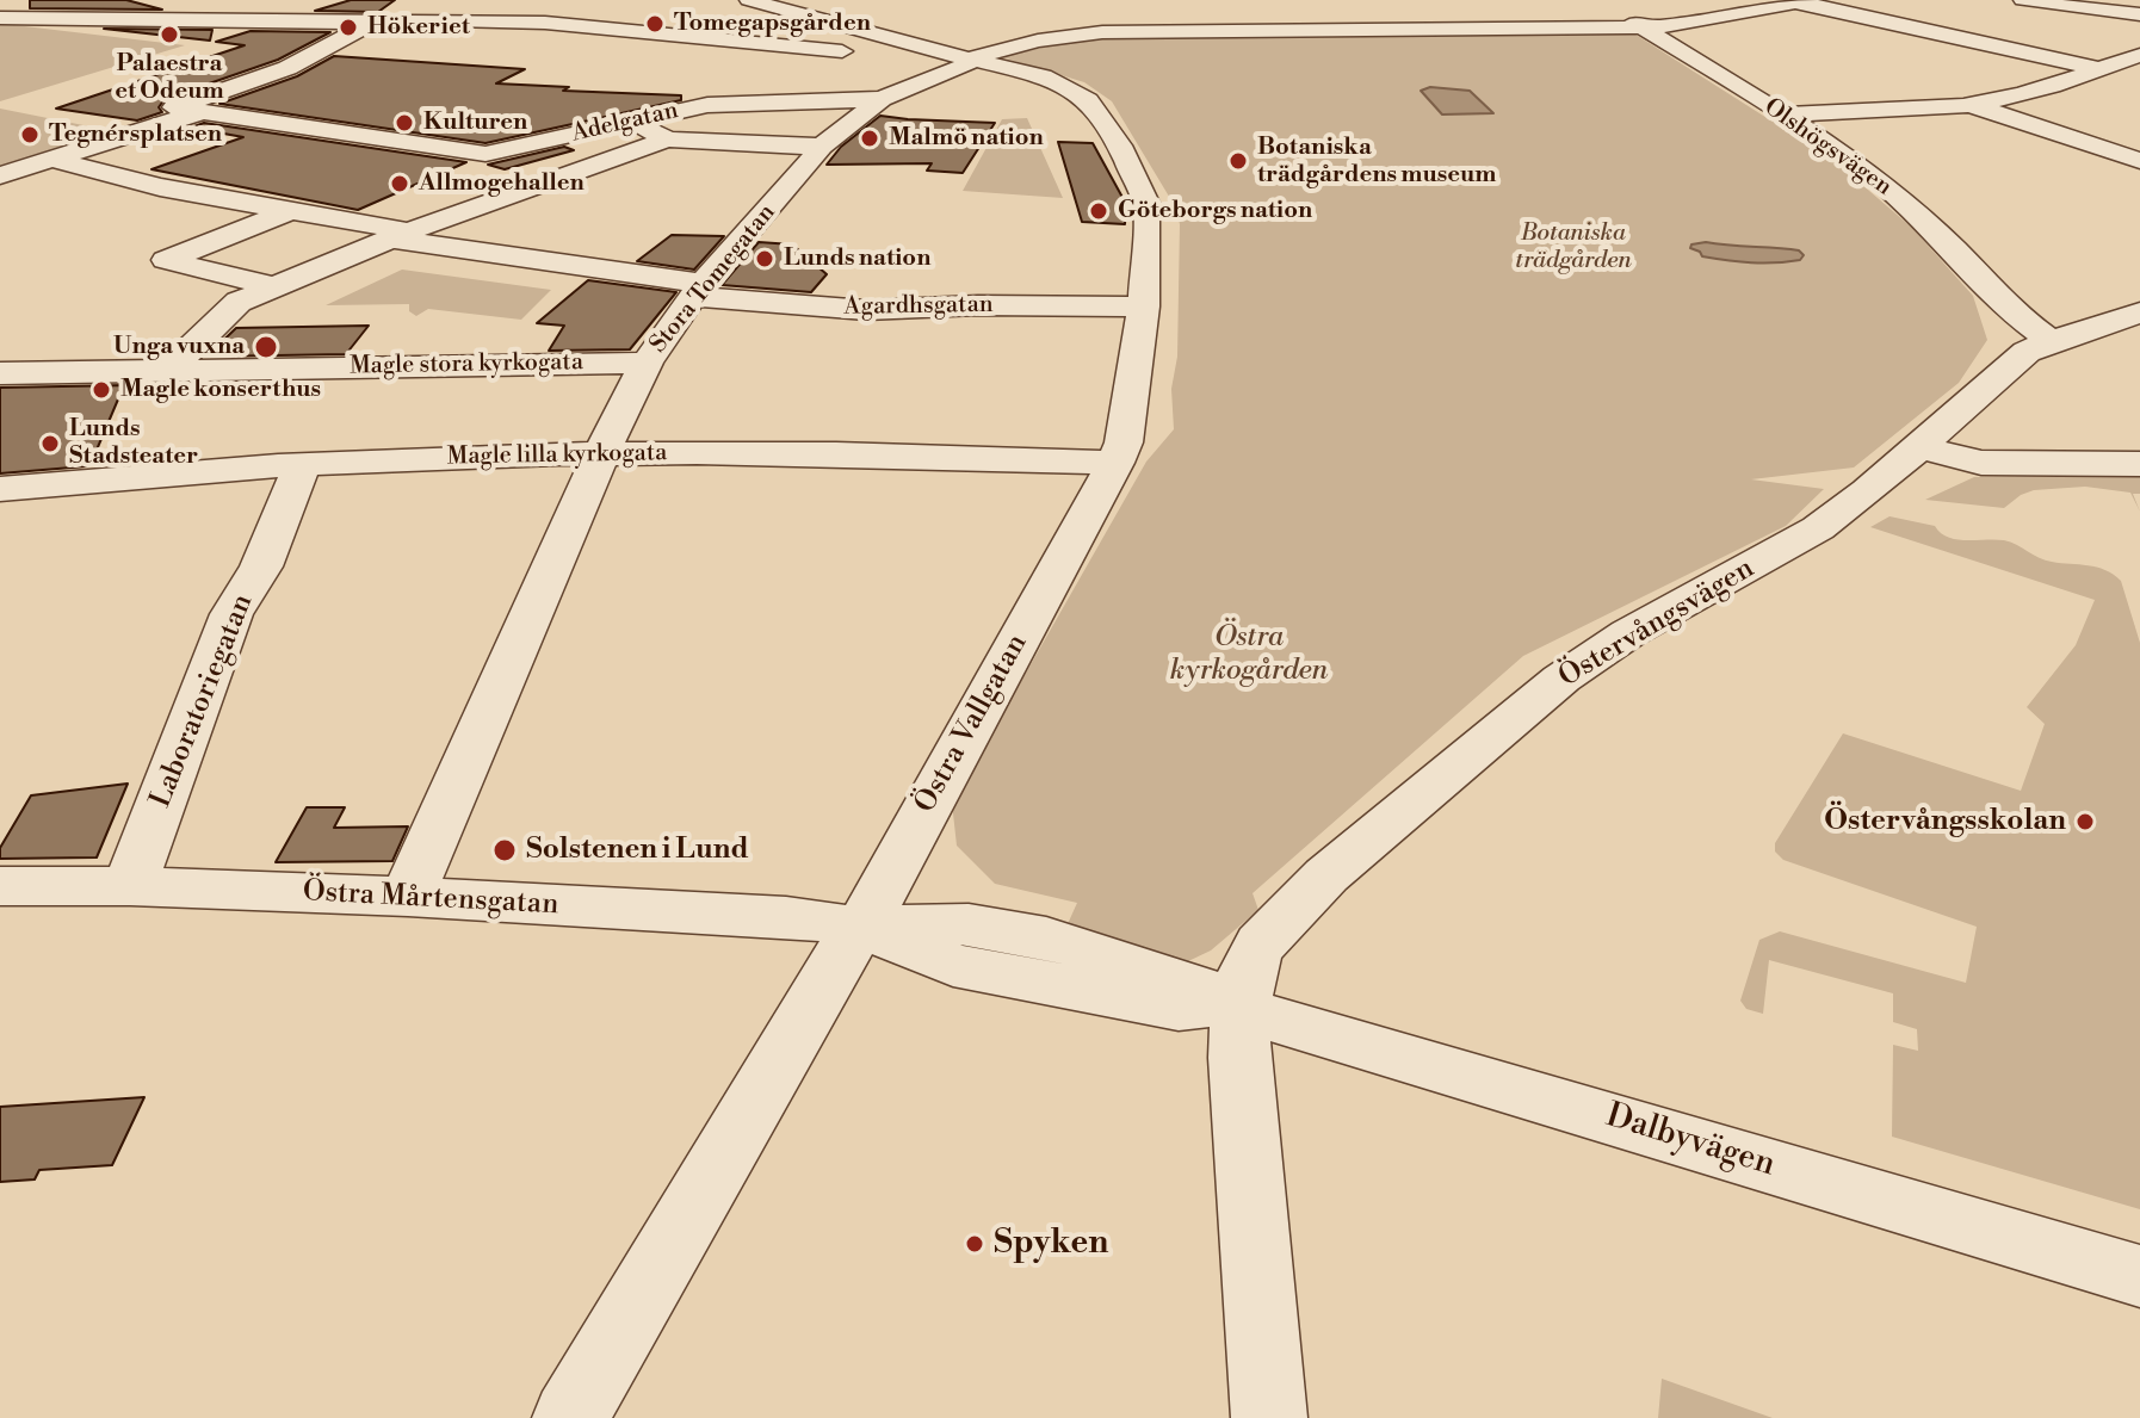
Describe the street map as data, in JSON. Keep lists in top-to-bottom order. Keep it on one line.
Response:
{"streets":{"street":["Adelgatan","Olshögsvägen","Stora Tomegatan","Agardhsgatan","Magle stora kyrkogata","Magle lilla kyrkogata","Östervångsvägen","Laboratoriegatan","Östra Vallgatan","Östra Mårtensgatan","Dalbyvägen"]},"crossings":[["Adelgatan","Stora Tomegatan"],["Olshögsvägen","Östervångsvägen"],["Stora Tomegatan","Agardhsgatan"],["Stora Tomegatan","Magle stora kyrkogata"],["Stora Tomegatan","Magle lilla kyrkogata"],["Stora Tomegatan","Östra Vallgatan"],["Stora Tomegatan","Östra Mårtensgatan"],["Agardhsgatan","Östra Vallgatan"],["Magle lilla kyrkogata","Laboratoriegatan"],["Magle lilla kyrkogata","Östra Vallgatan"],["Östervångsvägen","Dalbyvägen"],["Laboratoriegatan","Östra Mårtensgatan"],["Östra Vallgatan","Östra Mårtensgatan"],["Östra Vallgatan","Dalbyvägen"],["Östra Mårtensgatan","Dalbyvägen"]],"parks":["Botaniska trädgården","Östra kyrkogården"],"places":["Tomegapsgården","Hökeriet","Palaestra et Odeum","Kulturen","Tegnérsplatsen","Malmö nation","Botaniska trädgårdens museum","Allmogehallen","Göteborgs nation","Lunds nation","Unga vuxna","Magle konserthus","Lunds Stadsteater","Östervångsskolan","Solstenen i Lund","Spyken"]}
